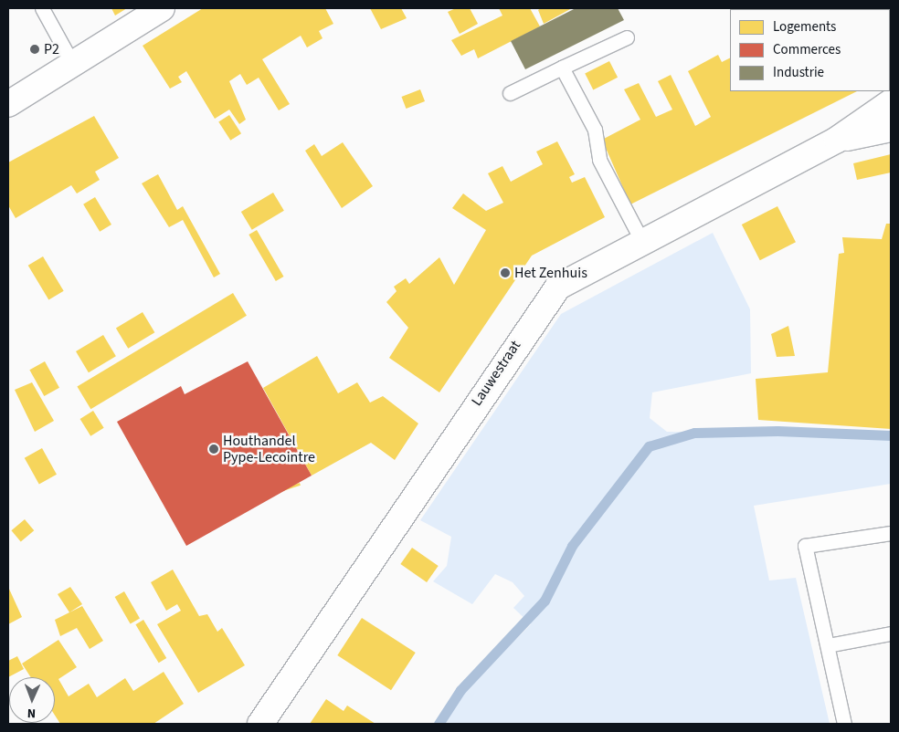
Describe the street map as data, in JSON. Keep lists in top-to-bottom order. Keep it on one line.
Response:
{"streets":{"street":["Lauwestraat"]},"places":["P2","Het Zenhuis","Houthandel Pype-Lecointre"],"legend":["Logements","Commerces","Industrie"],"north":"bottom"}
